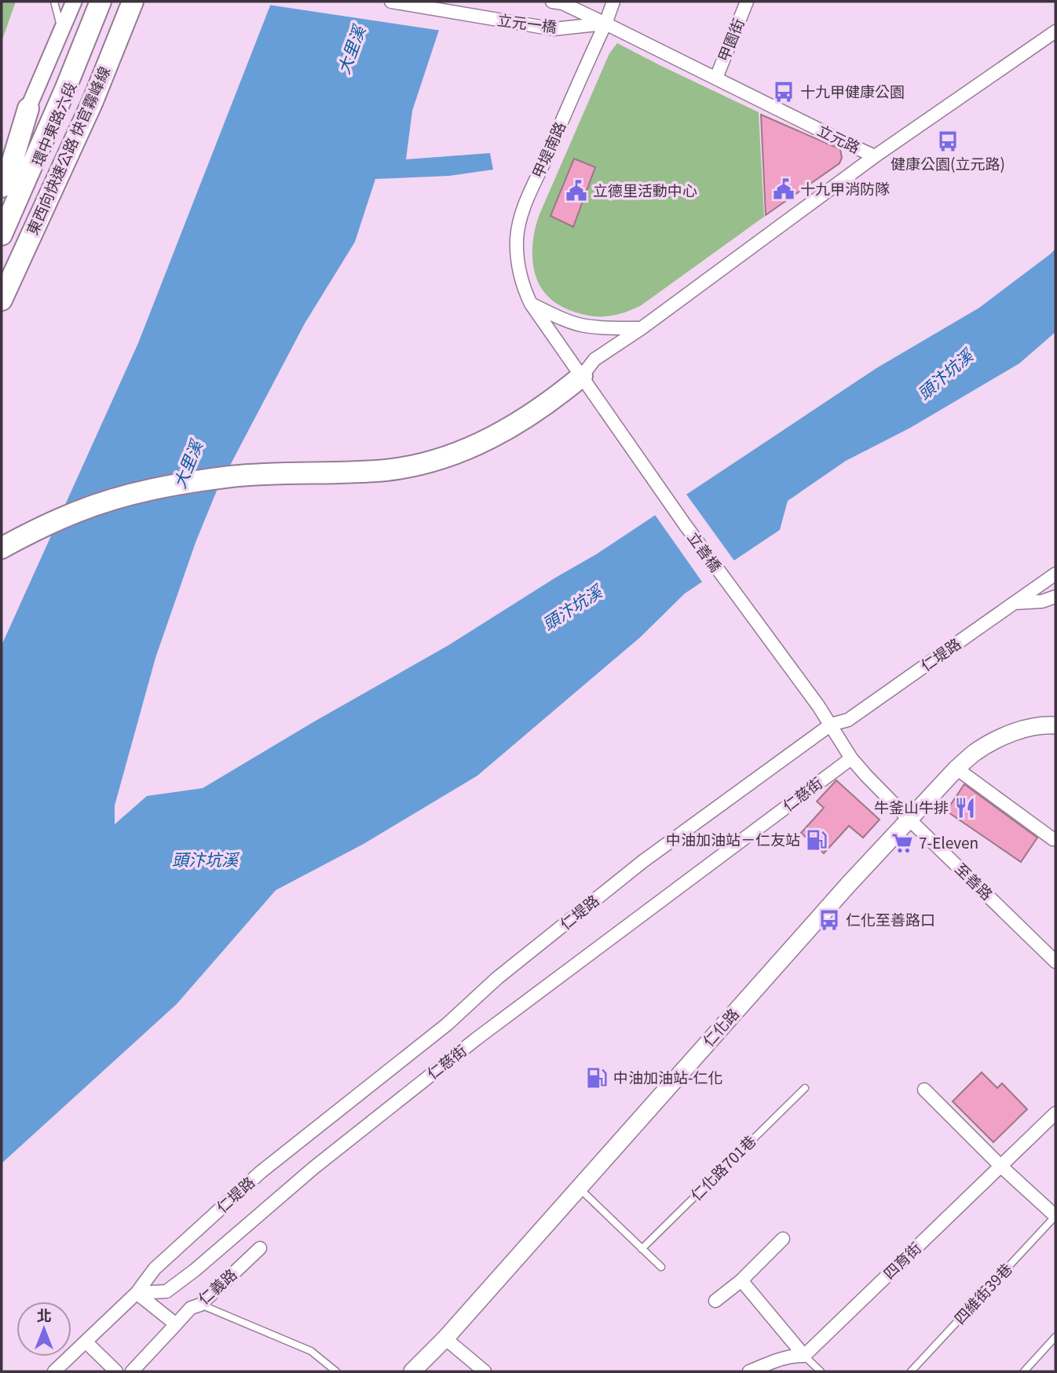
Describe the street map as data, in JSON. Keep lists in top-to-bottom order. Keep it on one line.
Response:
{"streets":{"highway":["東西向快速公路 快官霧峰線"],"main road":["仁化路"],"street":["立元一橋","甲園街","環中東路六段","立元路","甲堤南路","立善橋","仁堤路","仁慈街","至善路","四育街","仁義路"],"lane":["仁化路701巷","四維街39巷"]},"crossings":[["立元一橋","立元路"],["立元一橋","甲堤南路"],["甲園街","立元路"],["立元路","甲堤南路"],["甲堤南路","立善橋"],["立善橋","仁堤路"],["立善橋","至善路"],["仁堤路","仁慈街"],["仁堤路","至善路"],["仁慈街","至善路"],["至善路","仁化路"]],"water":["大里溪","頭汴坑溪"],"places":{"bus stop":["十九甲健康公園","健康公園(立元路)","仁化至善路口"],"public building":["十九甲消防隊","立德里活動中心"],"restaurant":["牛釜山牛排"],"fuel station":["中油加油站－仁友站","中油加油站-仁化"],"supermarket":["7-Eleven"]},"north":"top"}
